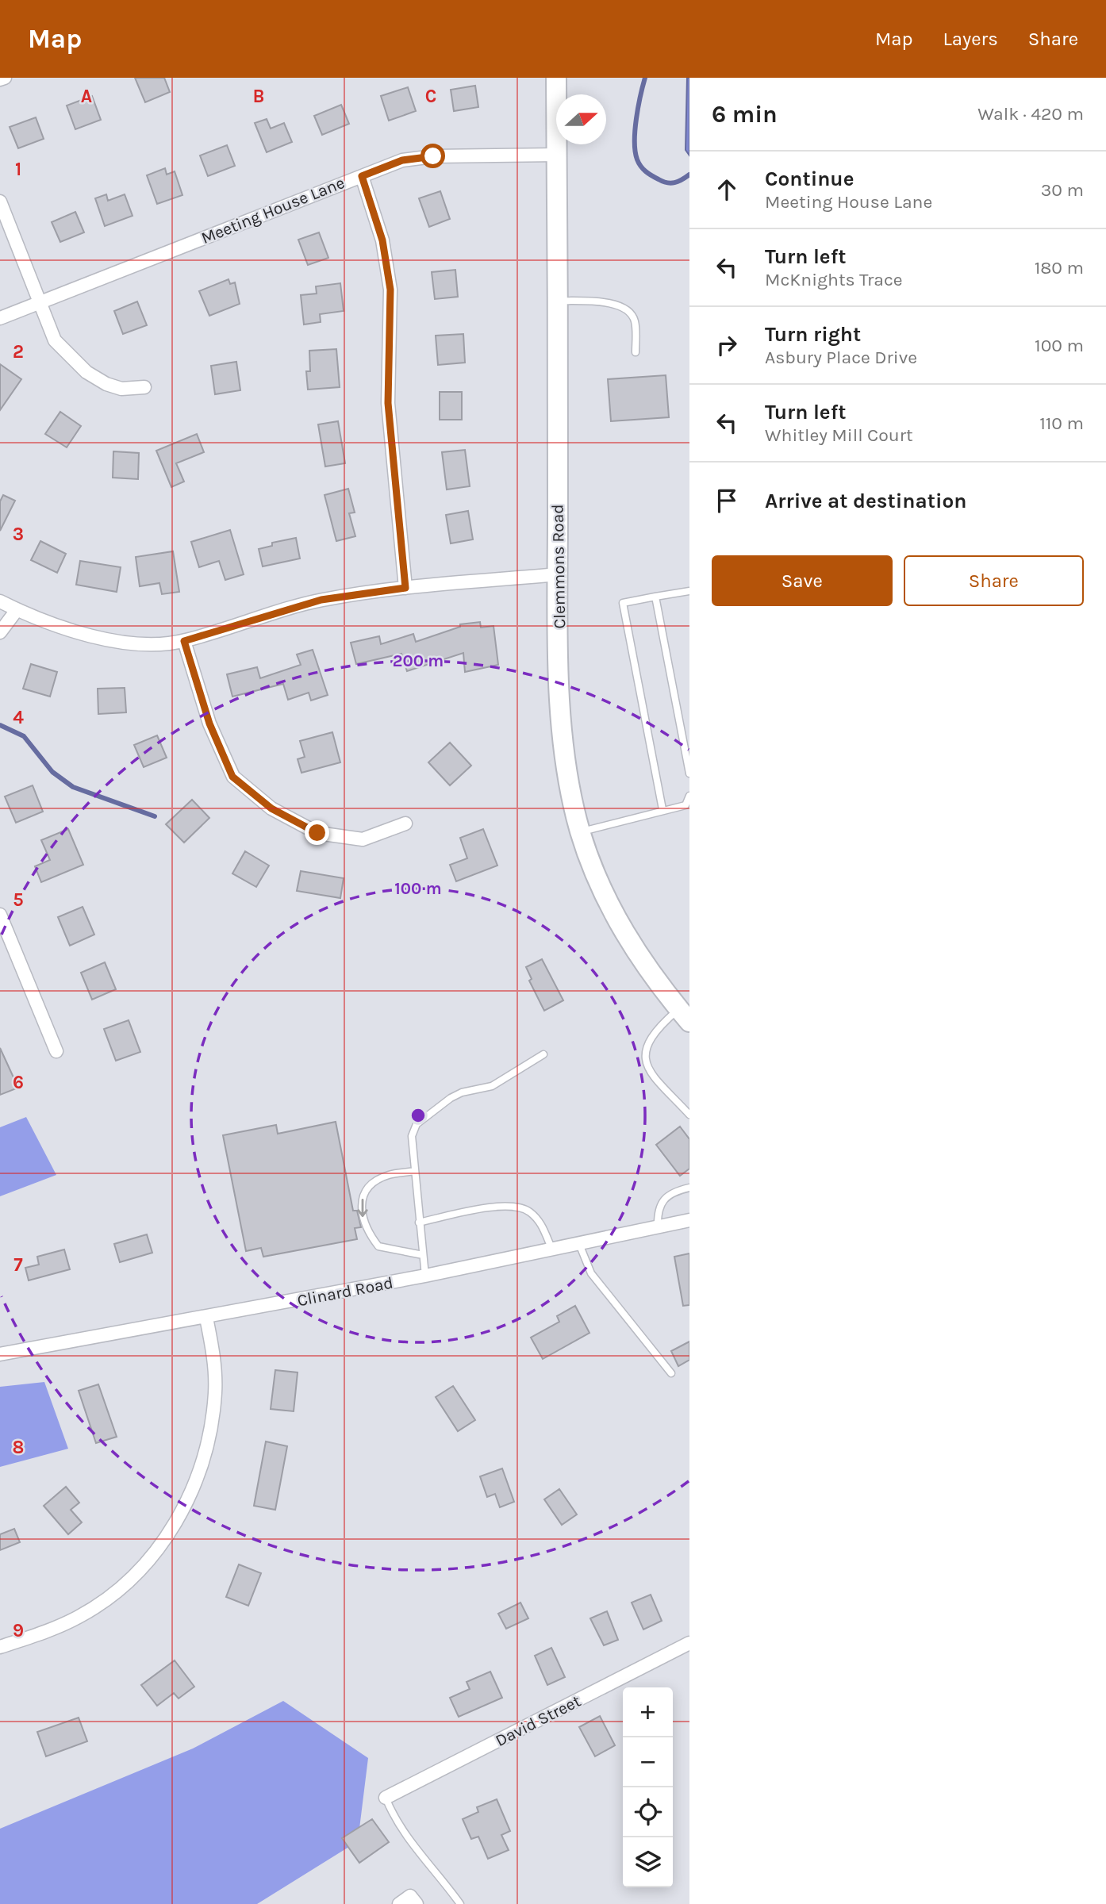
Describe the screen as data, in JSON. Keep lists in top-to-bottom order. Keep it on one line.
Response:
{"streets":{"main road":["Clemmons Road"],"street":["Meeting House Lane","Clinard Road","David Street"]},"crossings":[["Meeting House Lane","Clemmons Road"]],"north":"right","page":{"header":"Map","nav":["Map","Layers","Share"],"heading":["6 min","Walk · 420 m"],"list":[["Continue","Meeting House Lane","30 m"],["Turn left","McKnights Trace","180 m"],["Turn right","Asbury Place Drive","100 m"],["Turn left","Whitley Mill Court","110 m"],"Arrive at destination"],"buttons":["Save","Share"],"map_buttons":["+","−"]},"grid":{"columns":["A","B","C"],"rows":["1","2","3","4","5","6","7","8","9"]},"rings":["200 m","100 m"]}
